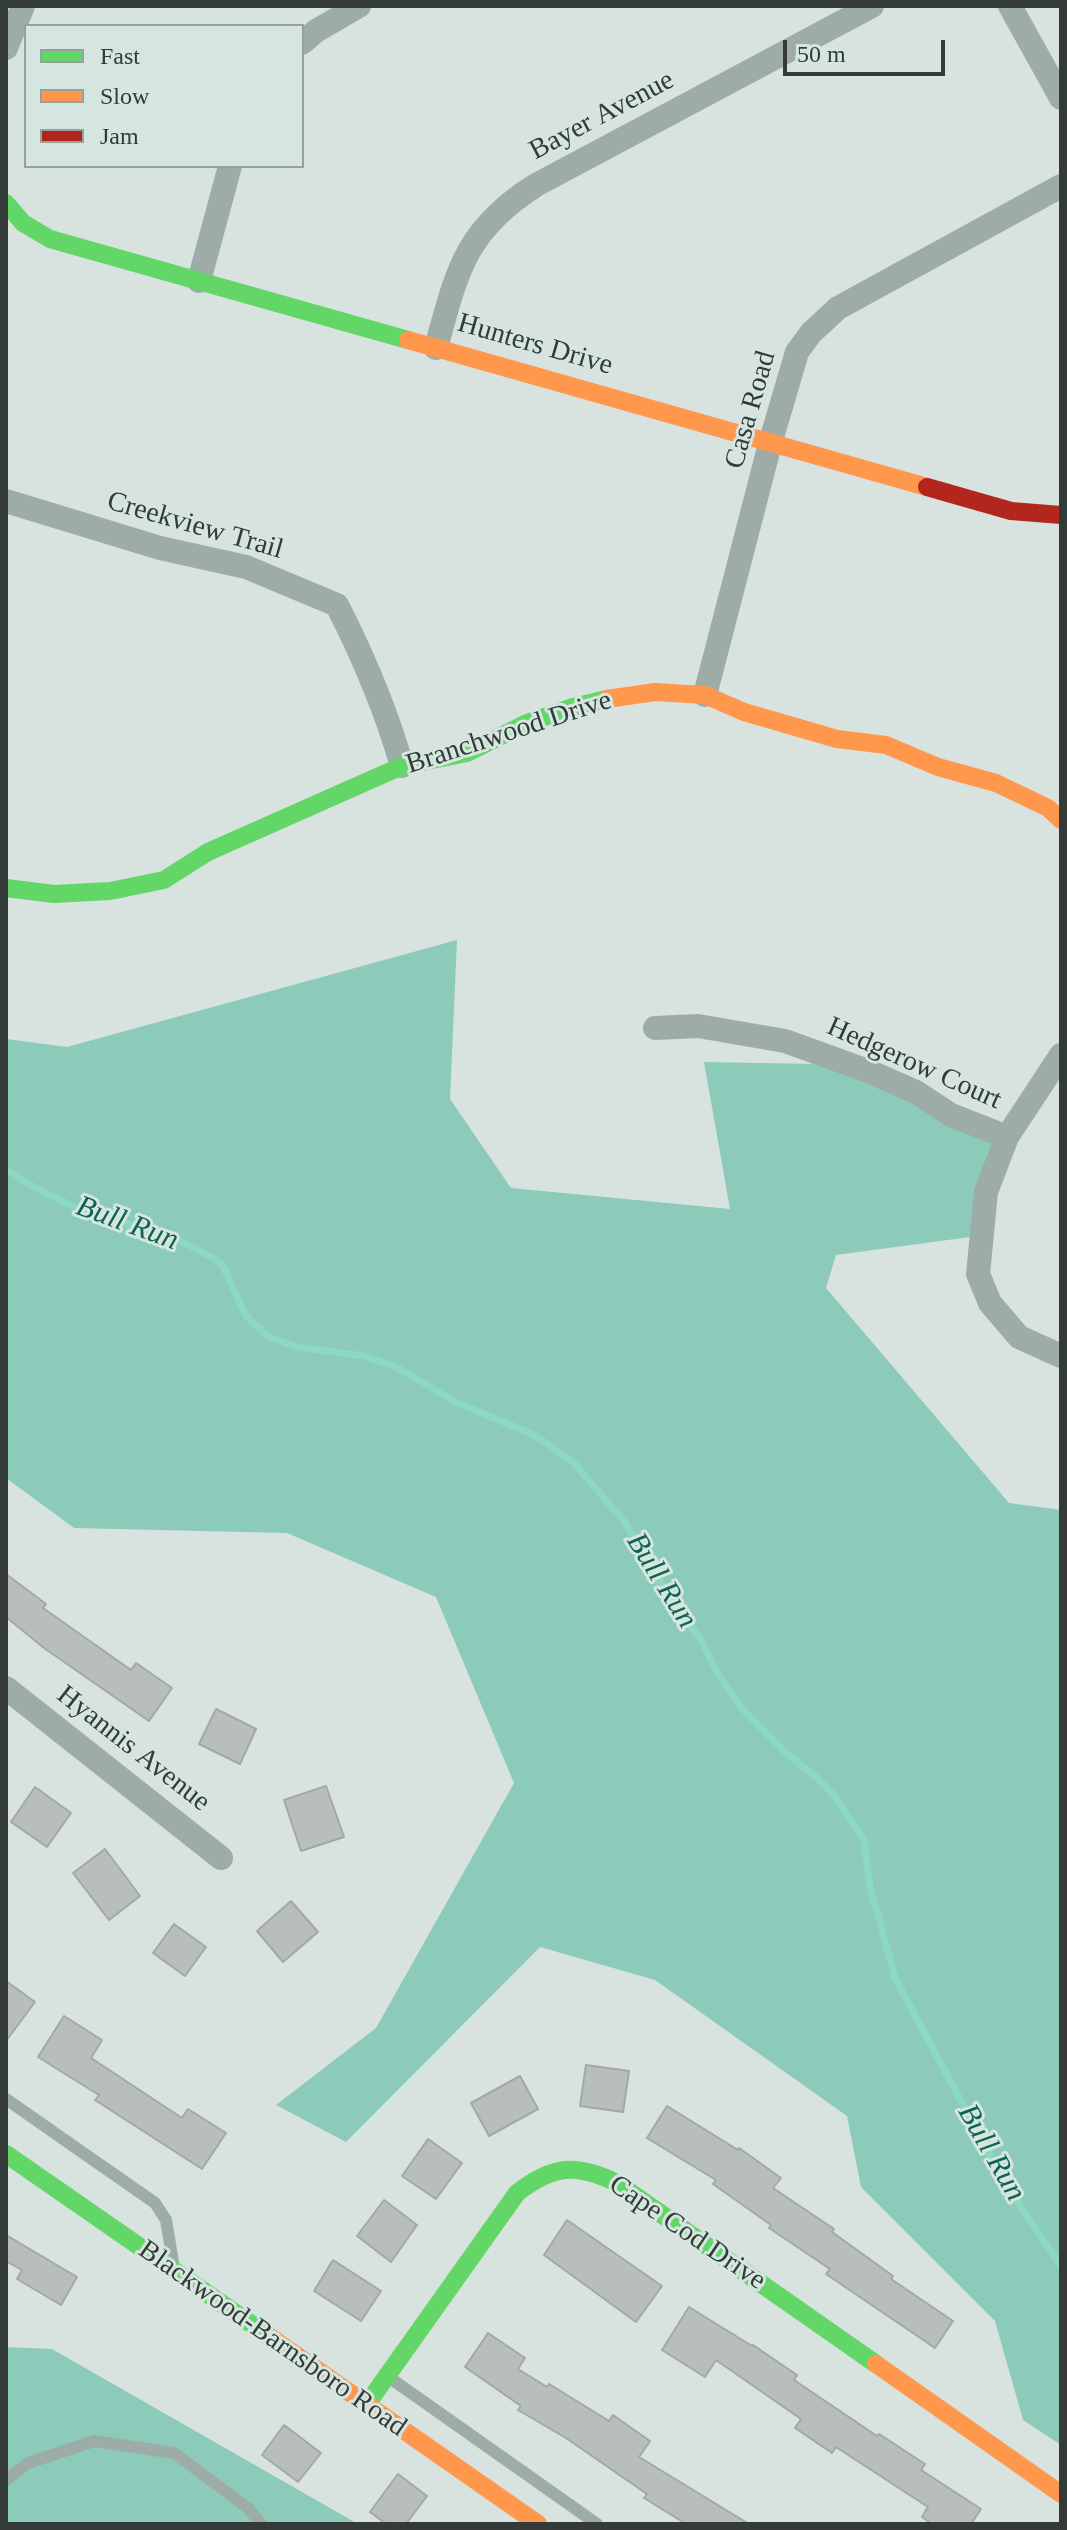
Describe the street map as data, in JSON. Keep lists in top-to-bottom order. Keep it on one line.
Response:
{"streets":{"street":["Bayer Avenue","Hunters Drive","Casa Road","Creekview Trail","Branchwood Drive","Hedgerow Court","Hyannis Avenue","Cape Cod Drive","Blackwood-Barnsboro Road"]},"crossings":[["Bayer Avenue","Hunters Drive"],["Hunters Drive","Casa Road"],["Casa Road","Branchwood Drive"],["Creekview Trail","Branchwood Drive"],["Cape Cod Drive","Blackwood-Barnsboro Road"]],"water":["Bull Run"],"legend":["Fast","Slow","Jam"],"scale_bar":"50 m"}
